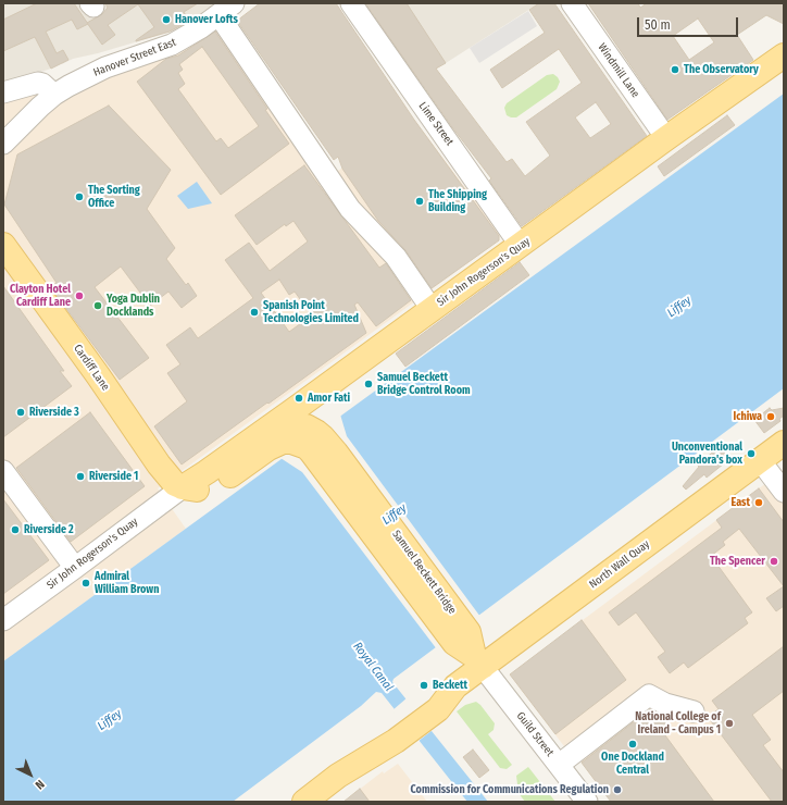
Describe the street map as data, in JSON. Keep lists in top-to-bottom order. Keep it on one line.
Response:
{"streets":{"main road":["Sir John Rogerson's Quay","Cardiff Lane","North Wall Quay","Samuel Beckett Bridge"],"street":["Hanover Street East","Windmill Lane","Lime Street","Guild Street"]},"crossings":[["Windmill Lane","Sir John Rogerson's Quay"],["Lime Street","Sir John Rogerson's Quay"],["Sir John Rogerson's Quay","Cardiff Lane"],["Sir John Rogerson's Quay","Samuel Beckett Bridge"],["North Wall Quay","Samuel Beckett Bridge"],["North Wall Quay","Guild Street"],["Samuel Beckett Bridge","Guild Street"]],"water":["Liffey","Royal Canal"],"places":["Hanover Lofts","The Observatory","The Sorting Office","The Shipping Building","Clayton Hotel Cardiff Lane","Yoga Dublin Docklands","Spanish Point Technologies Limited","Samuel Beckett Bridge Control Room","Amor Fati","Riverside 3","Ichiwa","Unconventional Pandora's box","Riverside 1","East","Riverside 2","The Spencer","Admiral William Brown","Beckett","National College of Ireland - Campus 1","One Dockland Central","Commission for Communications Regulation"],"scale_bar":"50 m","north":"bottom right"}
